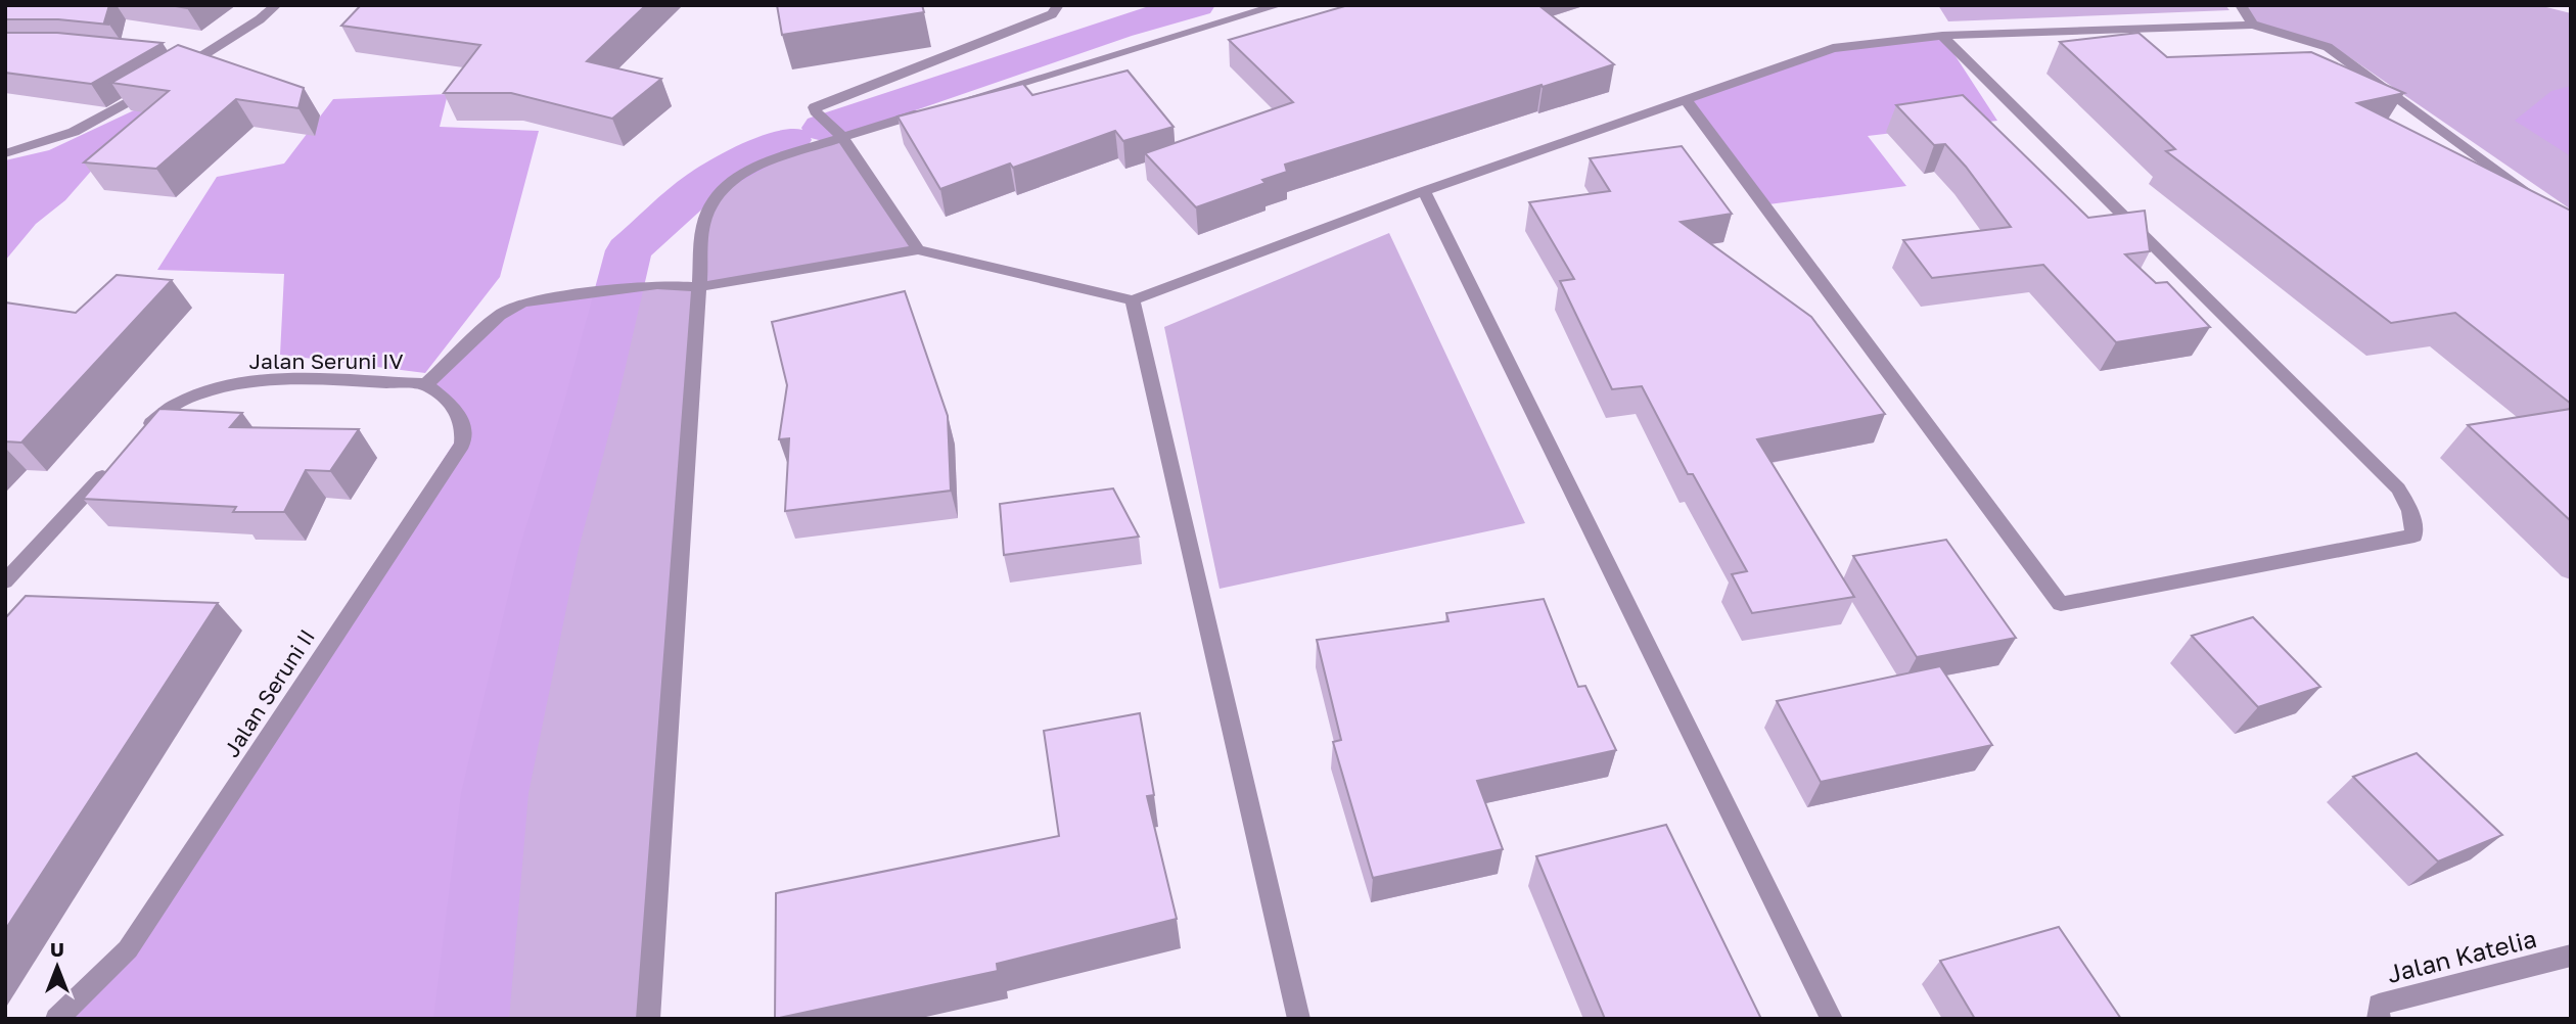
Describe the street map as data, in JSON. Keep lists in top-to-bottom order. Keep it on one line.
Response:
{"streets":{"street":["Jalan Seruni IV","Jalan Seruni II","Jalan Katelia"]},"crossings":[["Jalan Seruni IV","Jalan Seruni II"]],"north":"top"}
